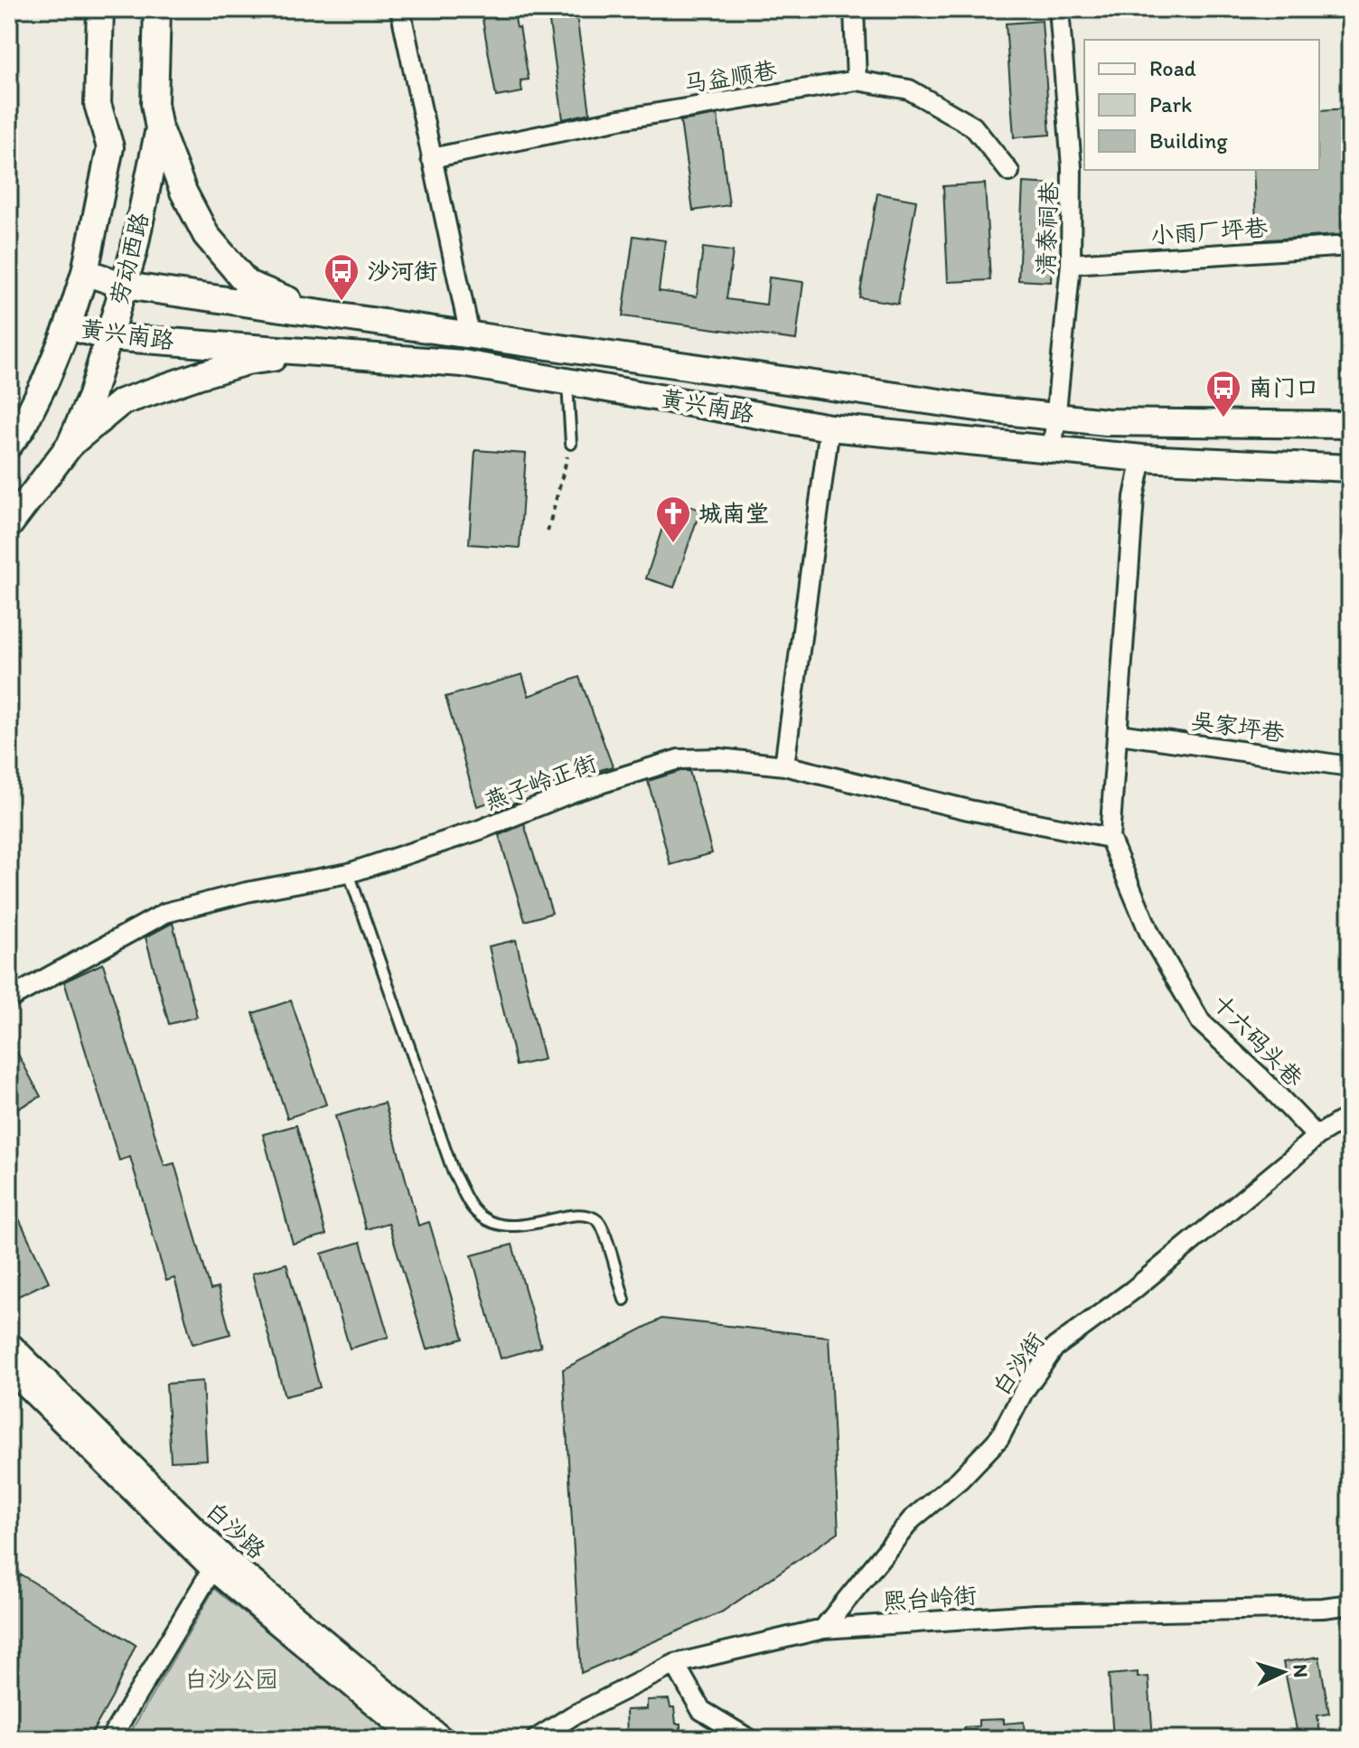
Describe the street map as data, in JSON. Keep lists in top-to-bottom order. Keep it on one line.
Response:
{"streets":{"main road":["劳动西路","黄兴南路"],"street":["马益顺巷","清泰祠巷","小雨厂坪巷","吴家坪巷","燕子岭正街","十六码头巷","白沙街","白沙路","熙台岭街"]},"crossings":[["清泰祠巷","小雨厂坪巷"],["清泰祠巷","黄兴南路"],["劳动西路","黄兴南路"],["燕子岭正街","十六码头巷"],["十六码头巷","白沙街"],["白沙街","熙台岭街"]],"parks":["白沙公园"],"places":{"bus stop":["沙河街","南门口"],"church":["城南堂"]},"legend":["Road","Park","Building"],"north":"right"}
